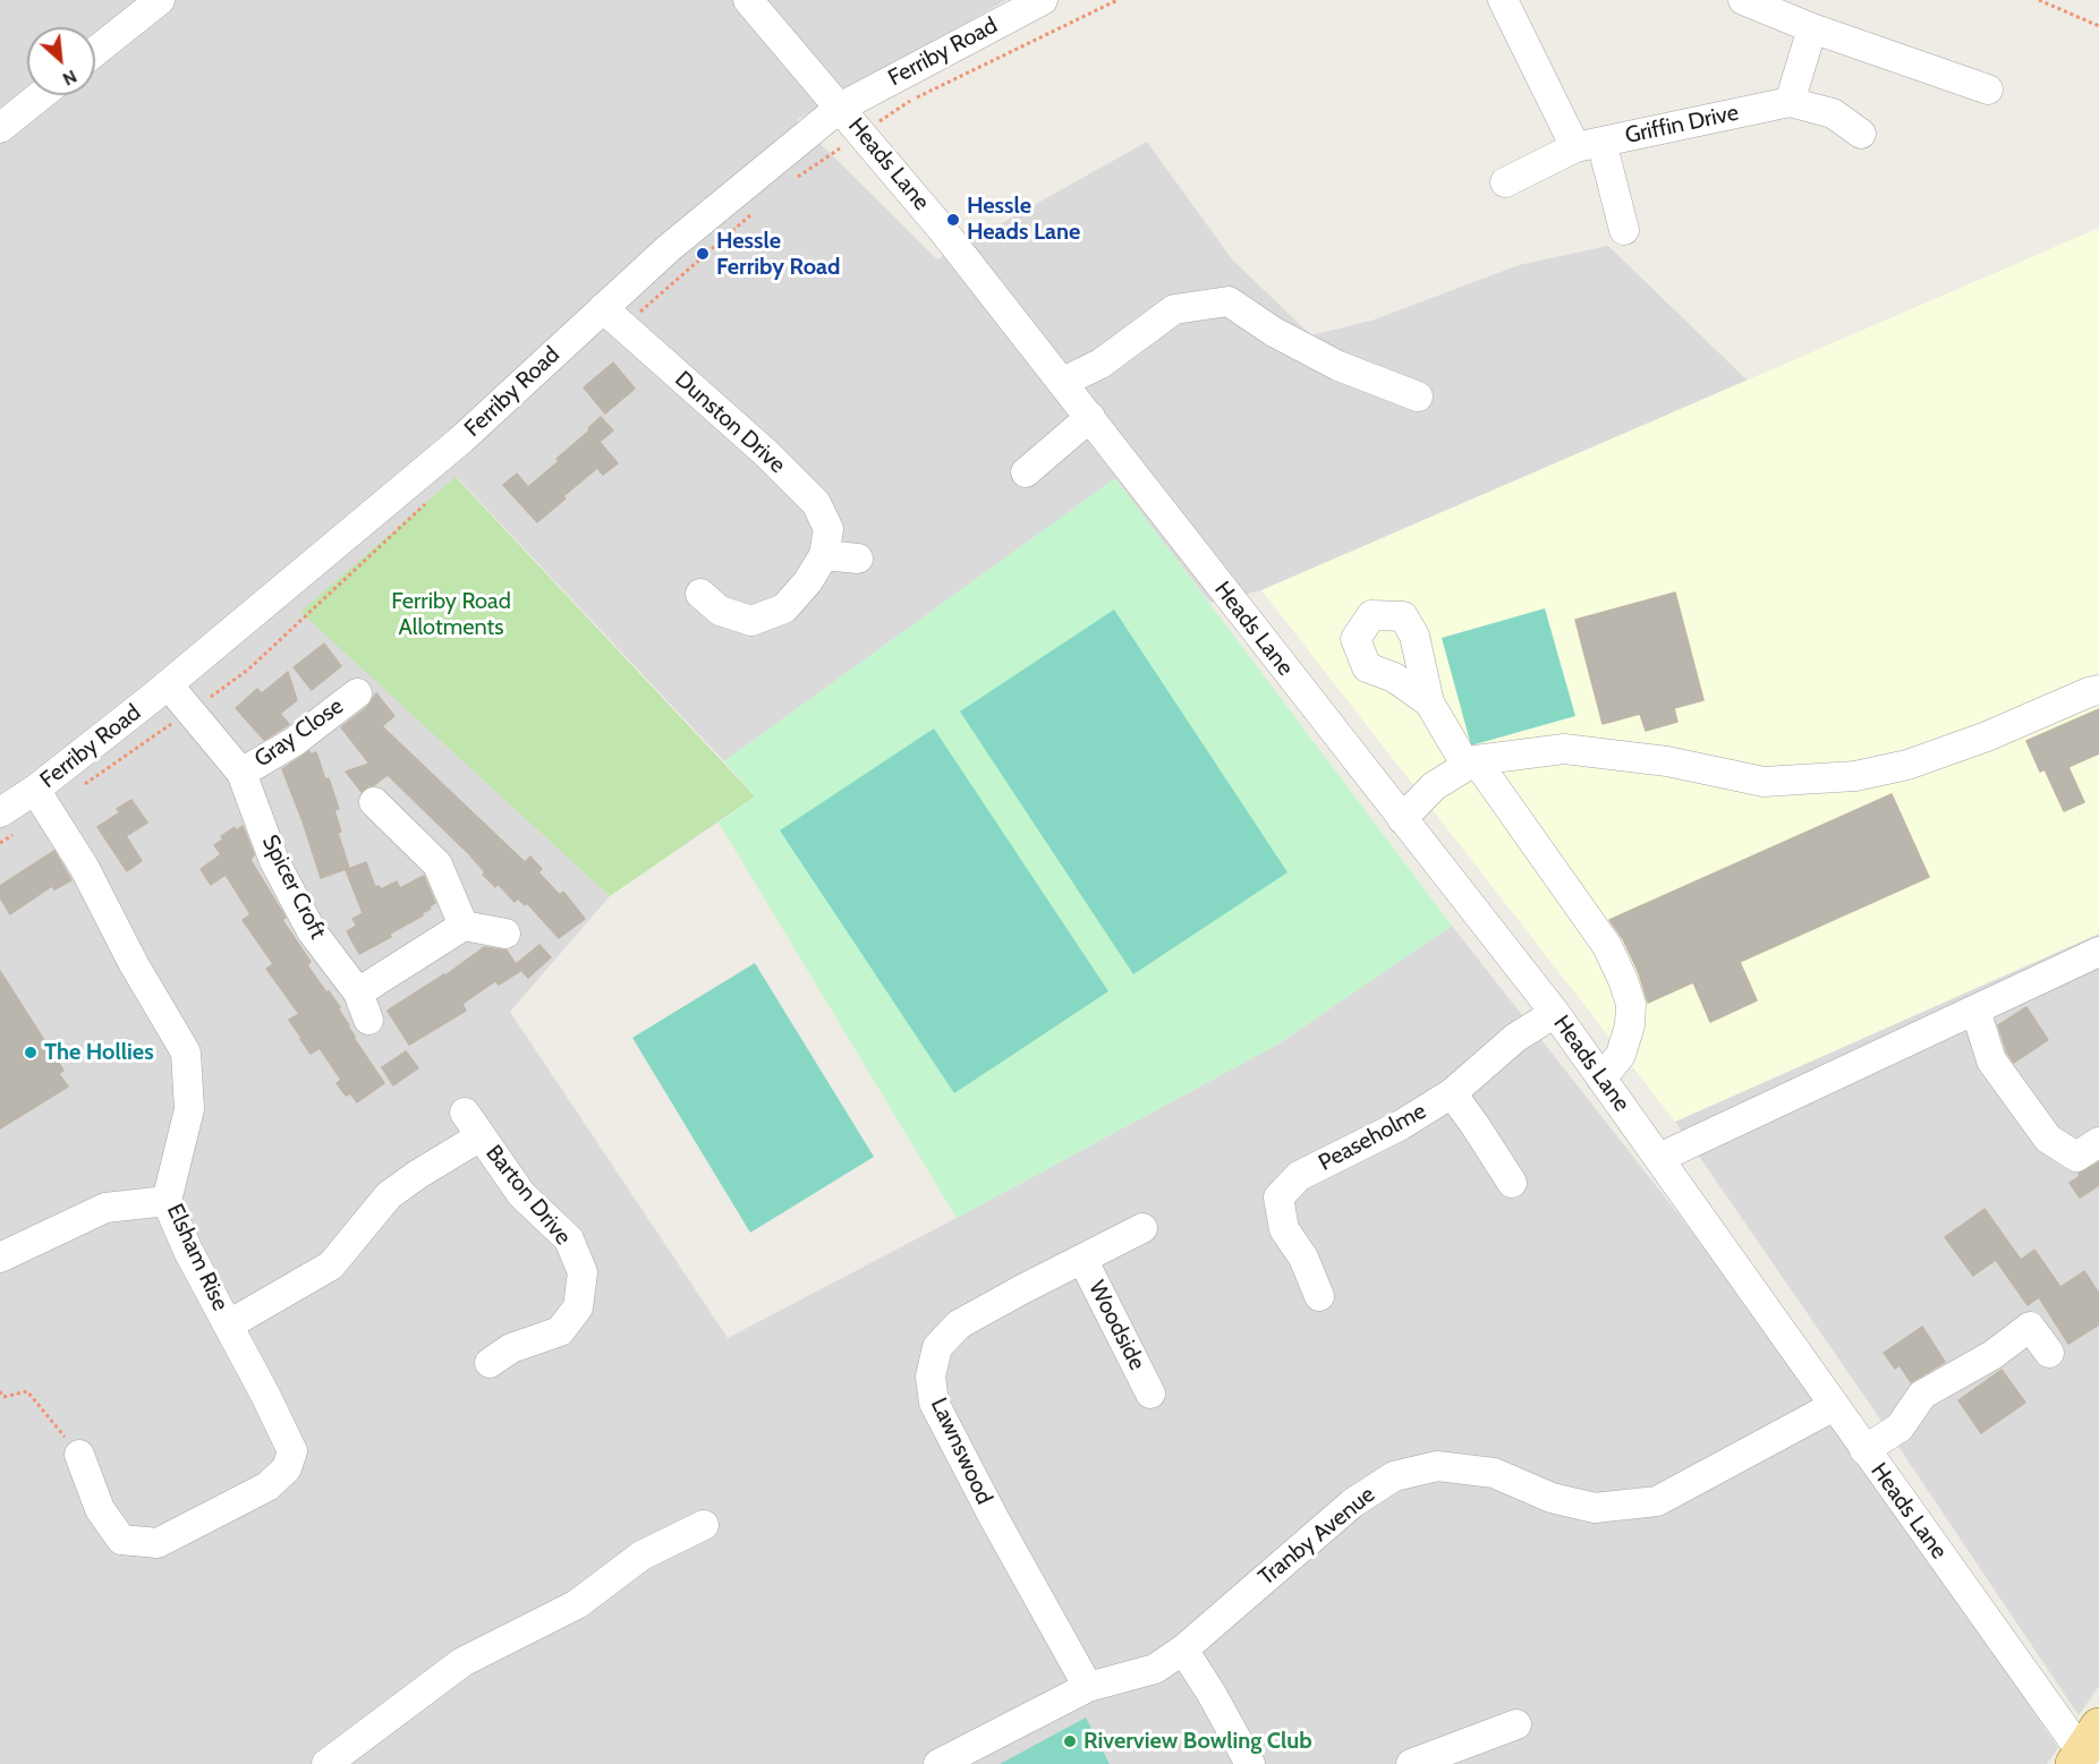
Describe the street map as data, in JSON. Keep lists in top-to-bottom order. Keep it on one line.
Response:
{"streets":{"street":["Ferriby Road","Griffin Drive","Heads Lane","Dunston Drive","Gray Close","Spicer Croft","Peaseholme","Barton Drive","Elsham Rise","Woodside","Lawnswood","Tranby Avenue"]},"crossings":[["Ferriby Road","Heads Lane"],["Ferriby Road","Dunston Drive"],["Ferriby Road","Spicer Croft"],["Ferriby Road","Elsham Rise"],["Heads Lane","Peaseholme"],["Heads Lane","Tranby Avenue"],["Gray Close","Spicer Croft"],["Barton Drive","Elsham Rise"],["Woodside","Lawnswood"],["Lawnswood","Tranby Avenue"]],"parks":["Ferriby Road Allotments"],"places":["Hessle Heads Lane","Hessle Ferriby Road","The Hollies","Riverview Bowling Club"],"north":"bottom right"}
